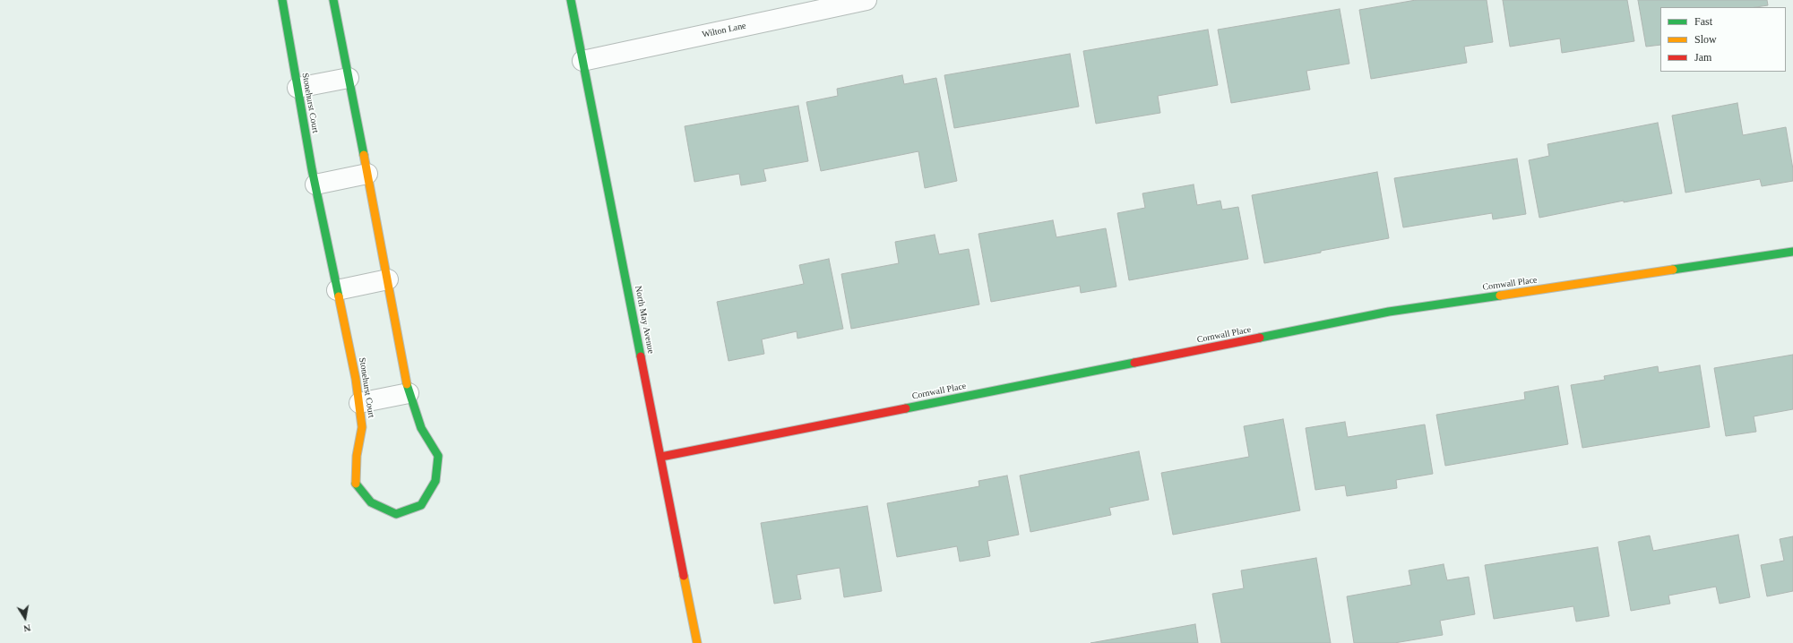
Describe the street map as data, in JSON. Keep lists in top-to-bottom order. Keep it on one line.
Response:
{"streets":{"street":["Wilton Lane","Stonehurst Court","Cornwall Place","North May Avenue"]},"crossings":[["Wilton Lane","North May Avenue"],["Cornwall Place","North May Avenue"]],"legend":["Fast","Slow","Jam"],"north":"bottom"}
